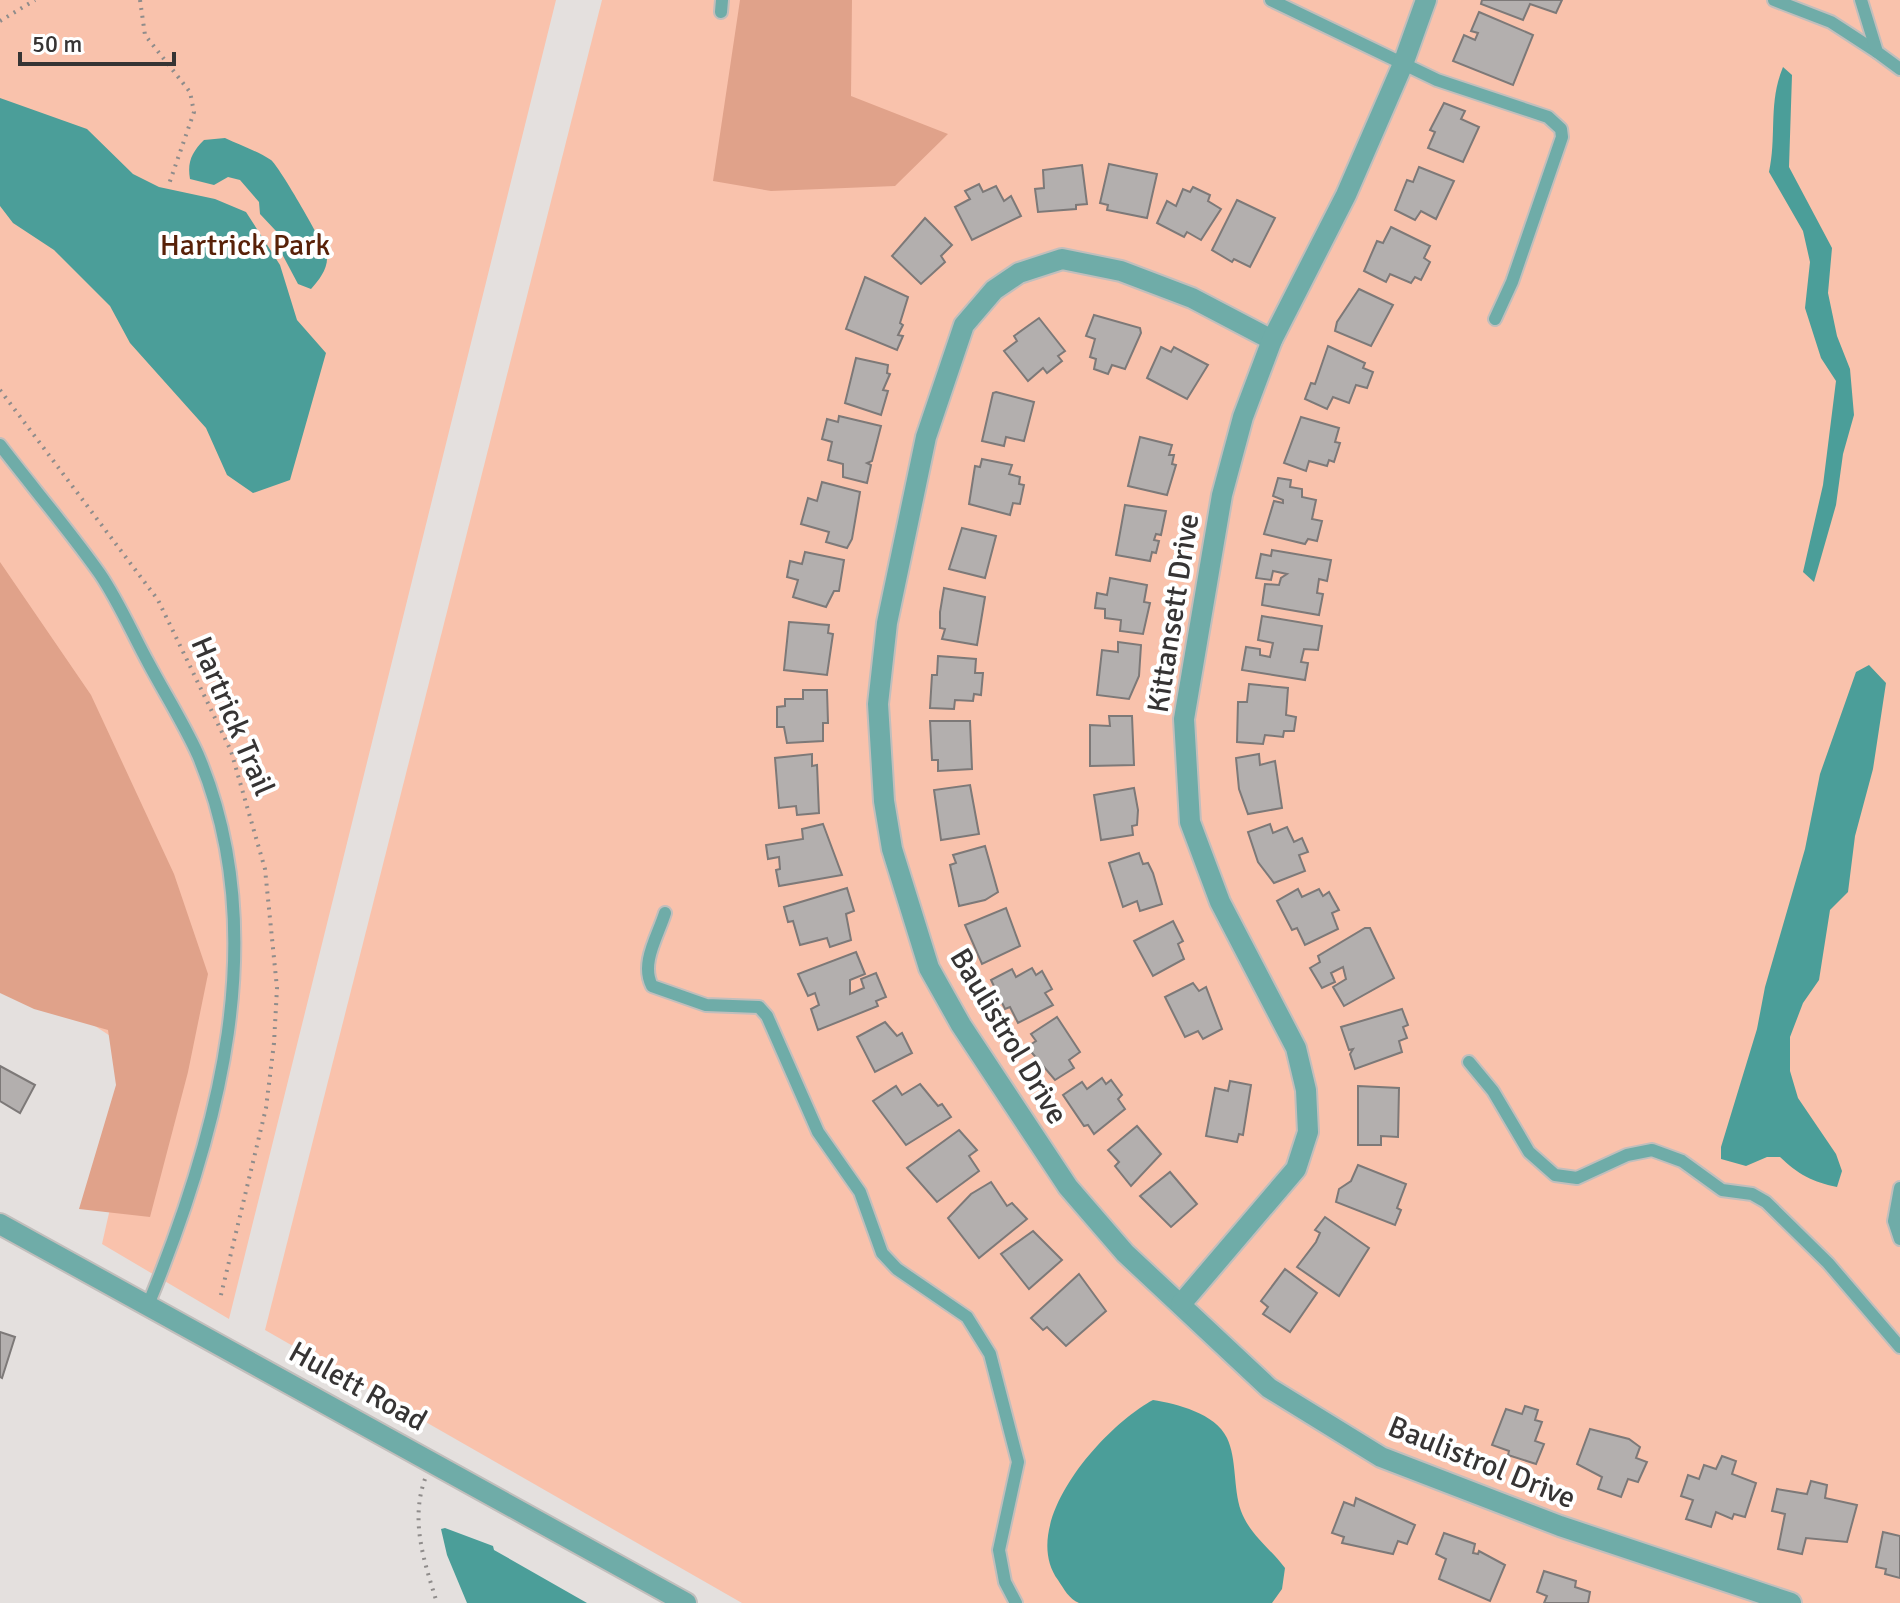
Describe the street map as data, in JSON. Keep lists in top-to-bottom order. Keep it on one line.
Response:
{"streets":{"street":["Kittansett Drive","Baulistrol Drive","Hulett Road"],"path":["Hartrick Trail"]},"crossings":[["Kittansett Drive","Baulistrol Drive"]],"parks":["Hartrick Park"],"scale_bar":"50 m"}
